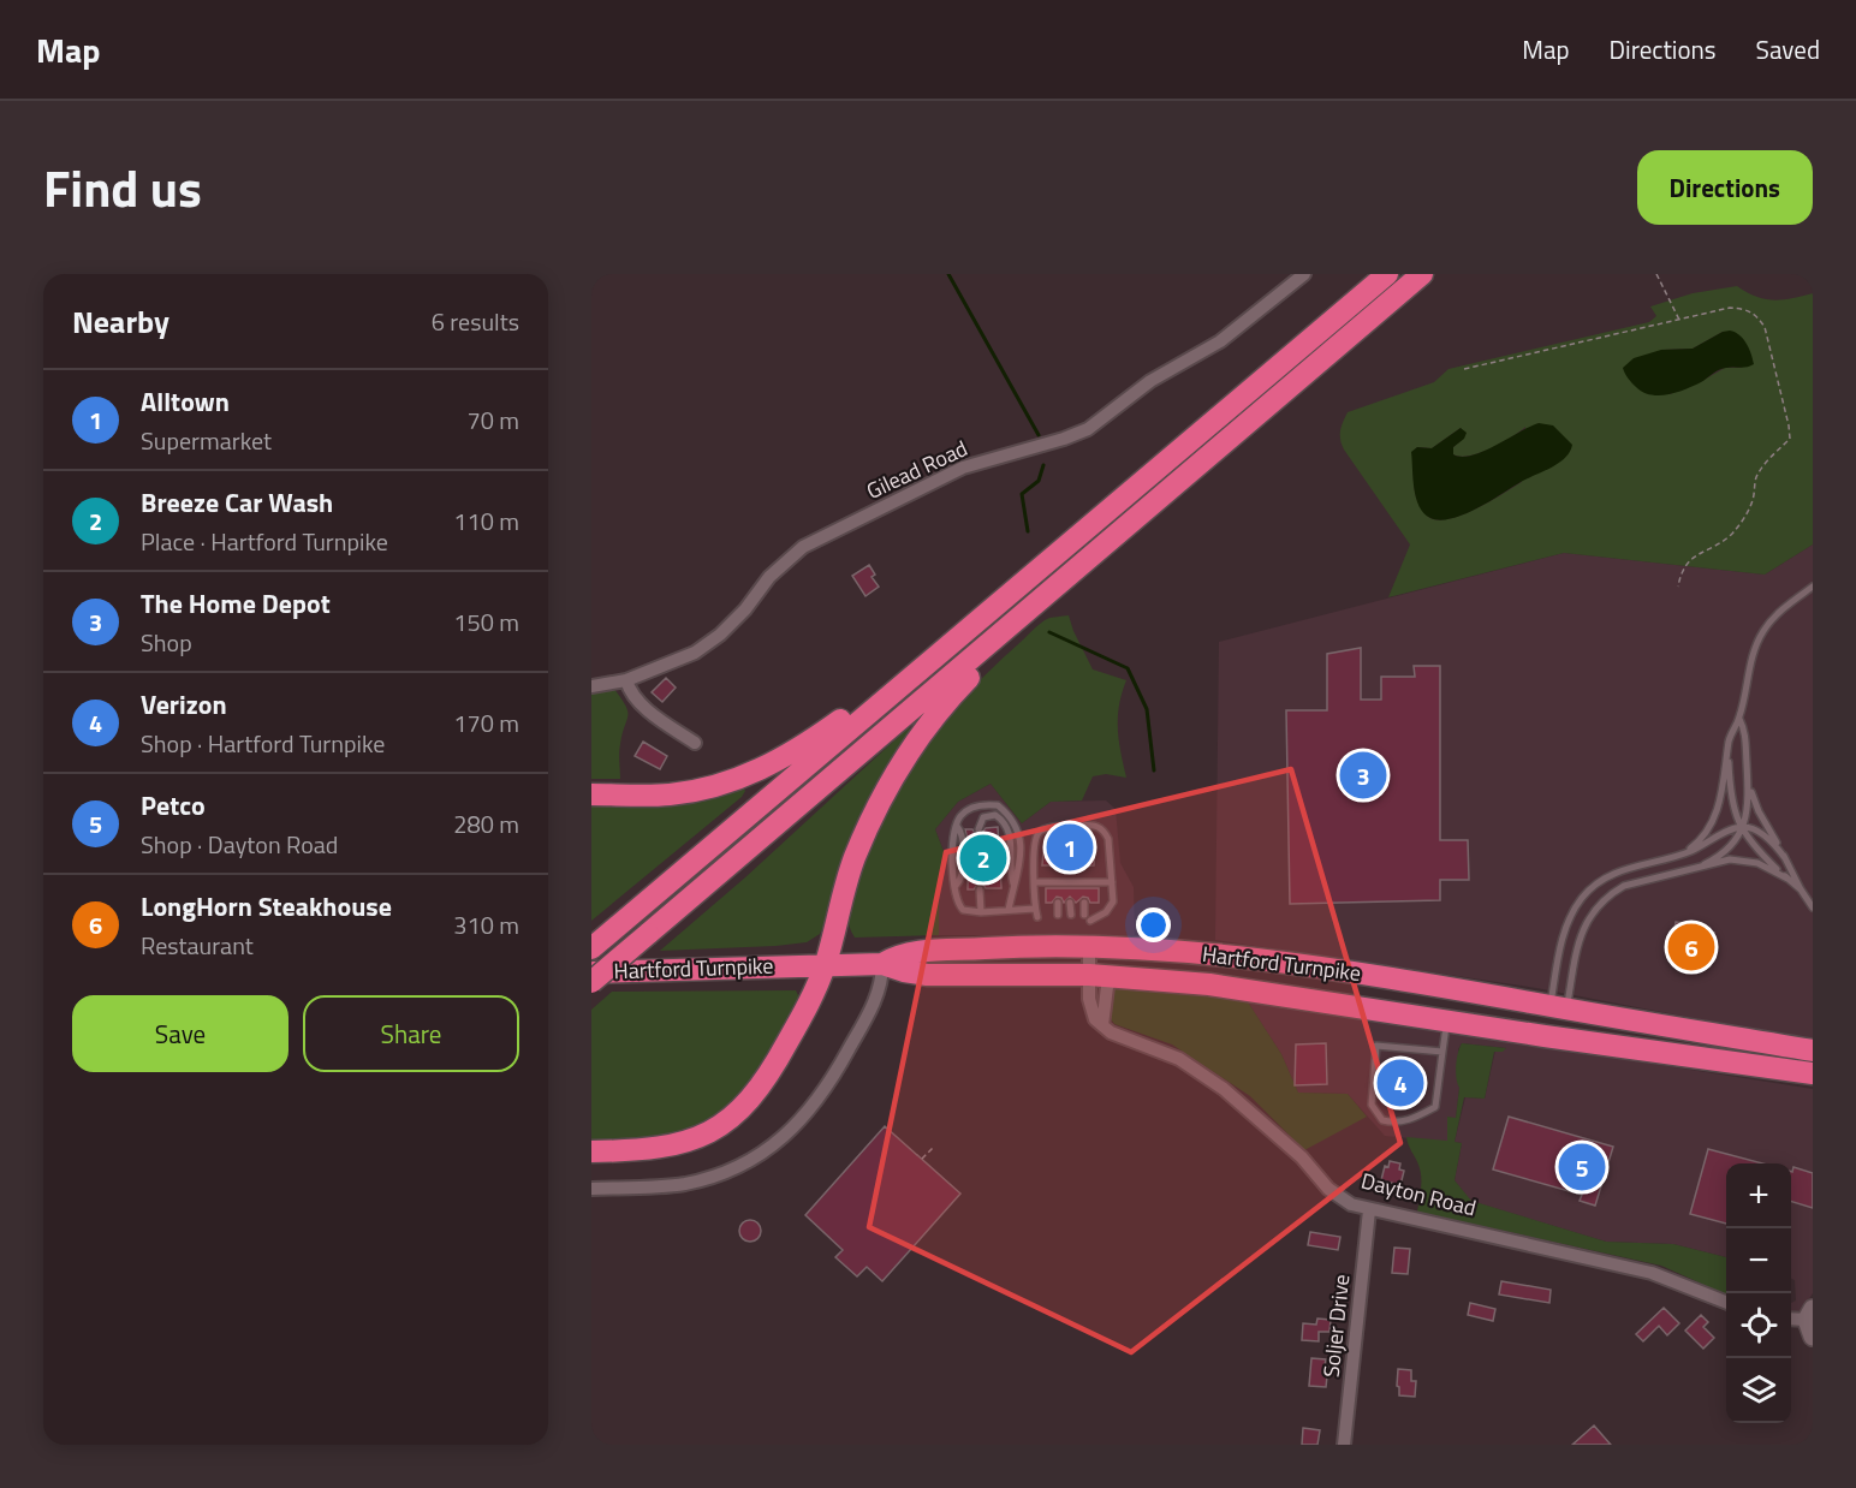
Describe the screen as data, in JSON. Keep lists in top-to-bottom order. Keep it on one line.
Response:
{"streets":{"highway":["Hartford Turnpike"],"street":["Gilead Road","Dayton Road","Soljer Drive"]},"crossings":[["Dayton Road","Soljer Drive"]],"page":{"header":"Map","nav":["Map","Directions","Saved"],"title":"Find us","buttons":["Directions",["Save","Share"]],"heading":["Nearby","6 results"],"list":[{"mark":"1","name":"Alltown","note":"Supermarket","value":"70 m"},{"mark":"2","name":"Breeze Car Wash","note":"Place · Hartford Turnpike","value":"110 m"},{"mark":"3","name":"The Home Depot","note":"Shop","value":"150 m"},{"mark":"4","name":"Verizon","note":"Shop · Hartford Turnpike","value":"170 m"},{"mark":"5","name":"Petco","note":"Shop · Dayton Road","value":"280 m"},{"mark":"6","name":"LongHorn Steakhouse","note":"Restaurant","value":"310 m"}],"pins":["3","1","2","6","4","5"],"map_buttons":["+","−"]}}
